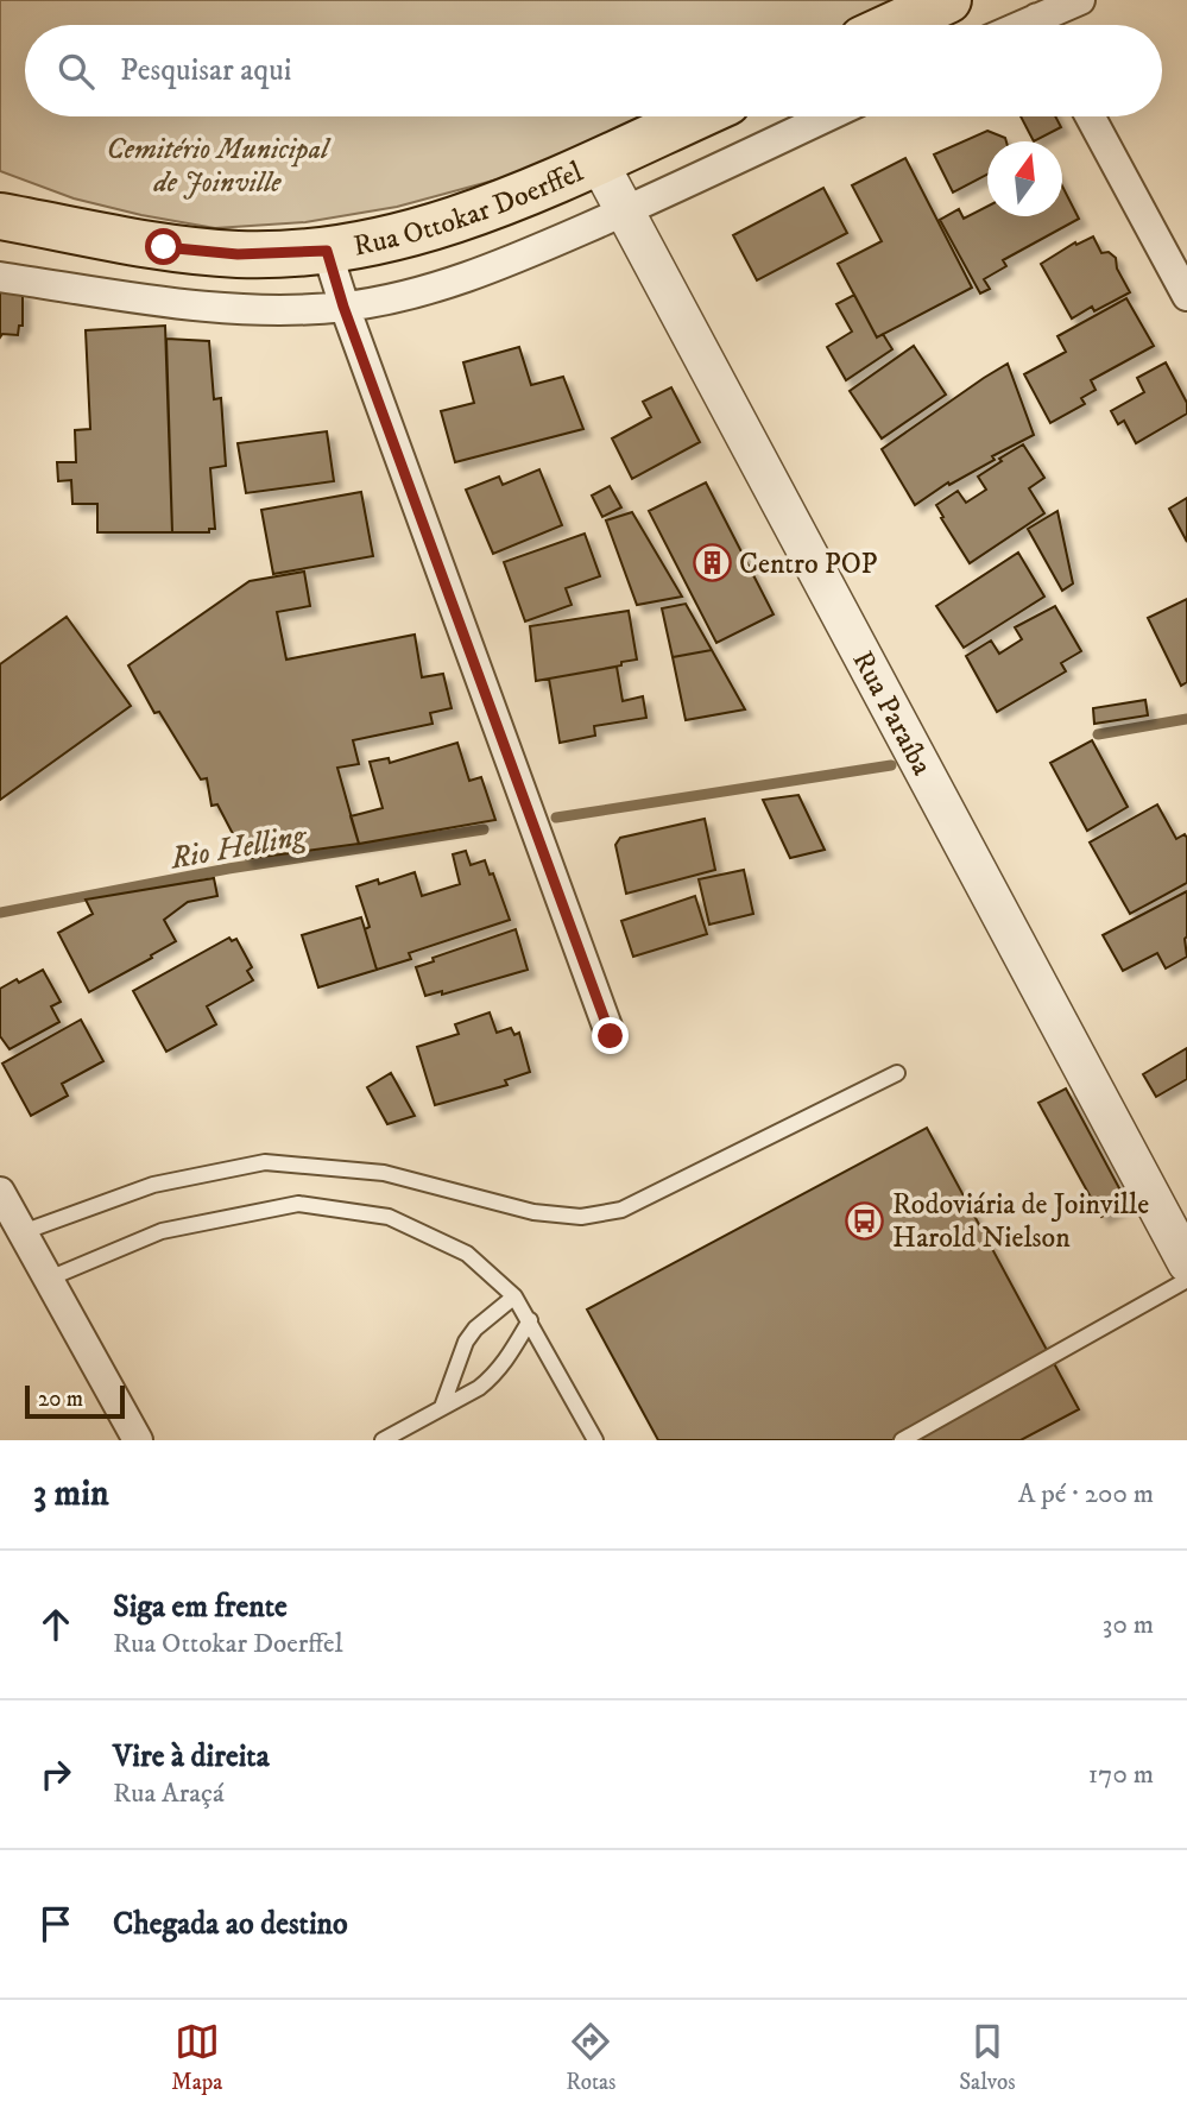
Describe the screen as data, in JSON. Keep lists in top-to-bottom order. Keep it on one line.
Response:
{"streets":{"main road":["Rua Ottokar Doerffel"],"street":["Rua Paraíba"]},"crossings":[["Rua Ottokar Doerffel","Rua Paraíba"]],"water":["Rio Helling"],"parks":["Cemitério Municipal de Joinville"],"places":{"building":["Centro POP"],"bus stop":["Rodoviária de Joinville Harold Nielson"]},"scale_bar":"20 m","north":"top","page":{"search":"Pesquisar aqui","scale":"20 m","heading":["3 min","A pé · 200 m"],"list":[["Siga em frente","Rua Ottokar Doerffel","30 m"],["Vire à direita","Rua Araçá","170 m"],"Chegada ao destino"],"nav":["Mapa","Rotas","Salvos"]}}
